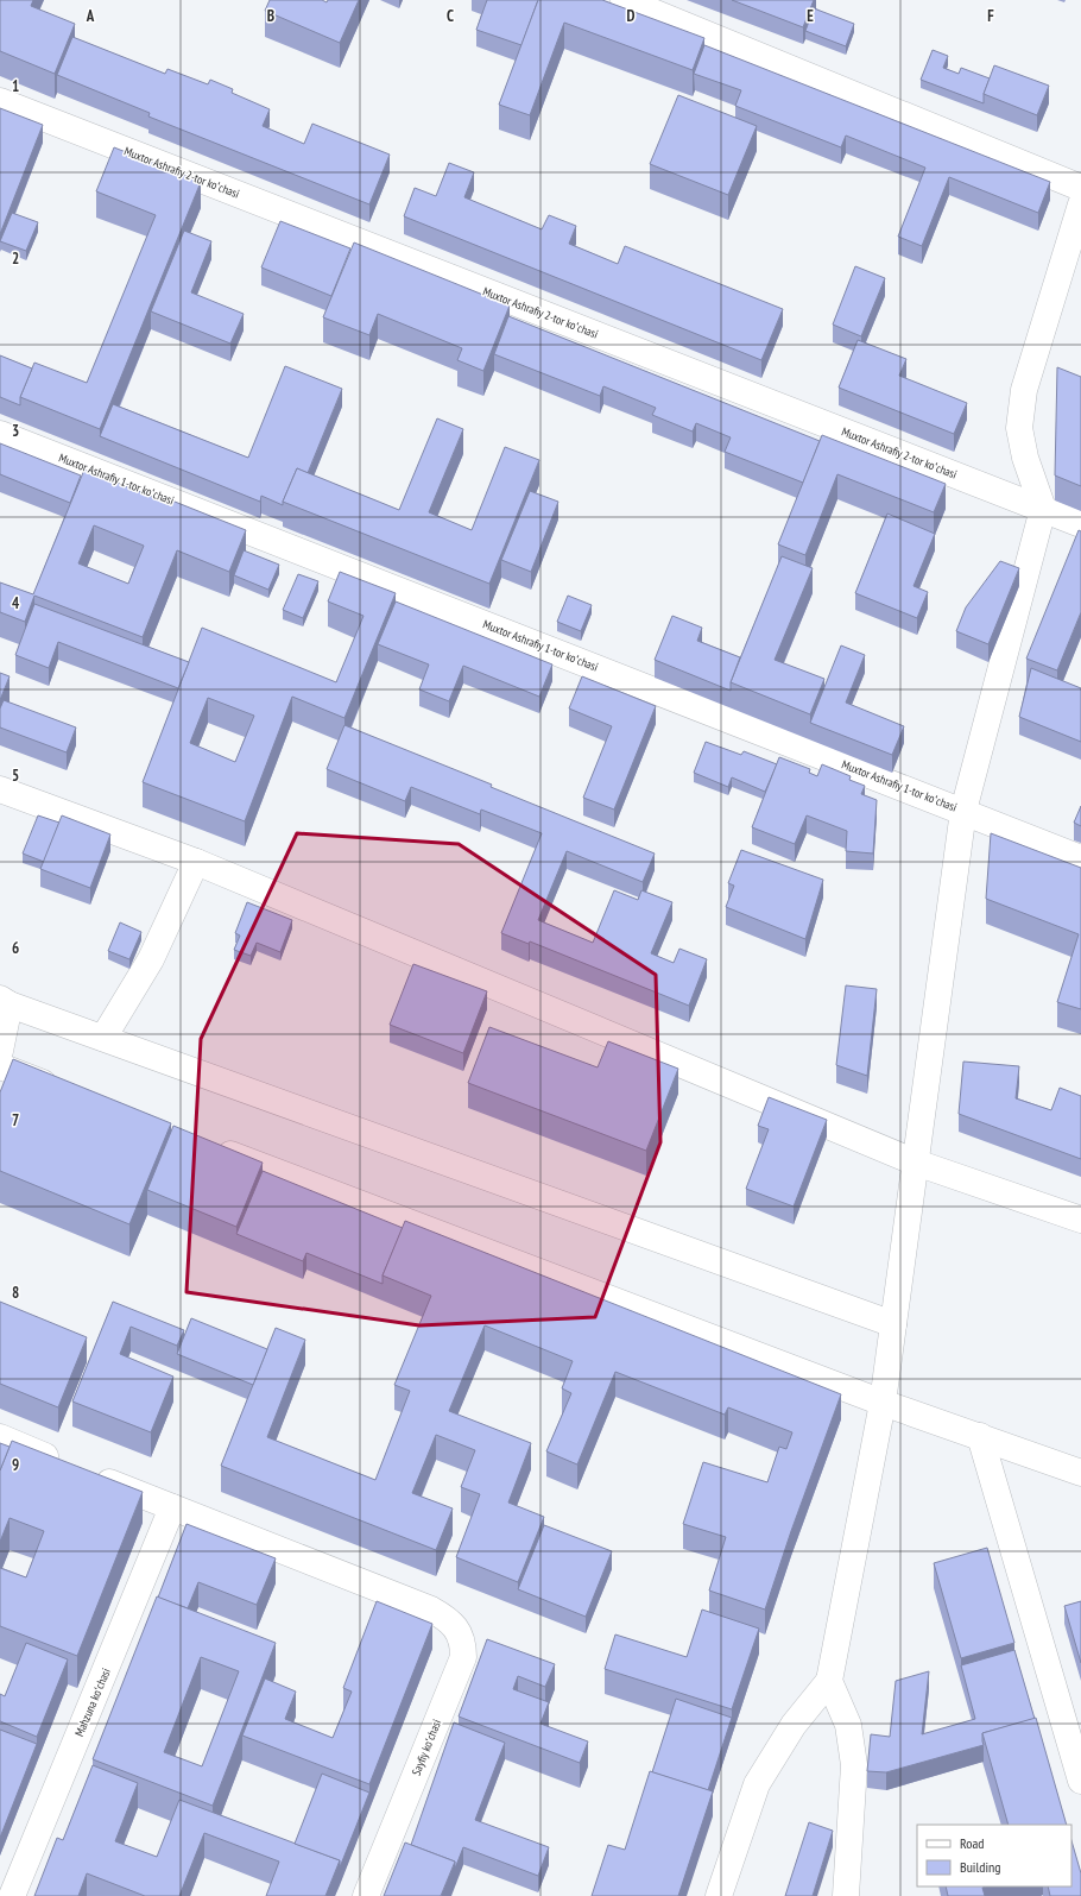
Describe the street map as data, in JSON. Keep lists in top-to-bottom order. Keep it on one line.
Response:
{"streets":{"street":["Muxtor Ashrafiy 2-tor koʻchasi","Muxtor Ashrafiy 1-tor koʻchasi","Mahzuna koʻchasi","Sayfiy koʻchasi"]},"crossings":[["Mahzuna koʻchasi","Sayfiy koʻchasi"]],"legend":["Road","Building"],"grid":{"columns":["A","B","C","D","E","F"],"rows":["1","2","3","4","5","6","7","8","9"]}}
